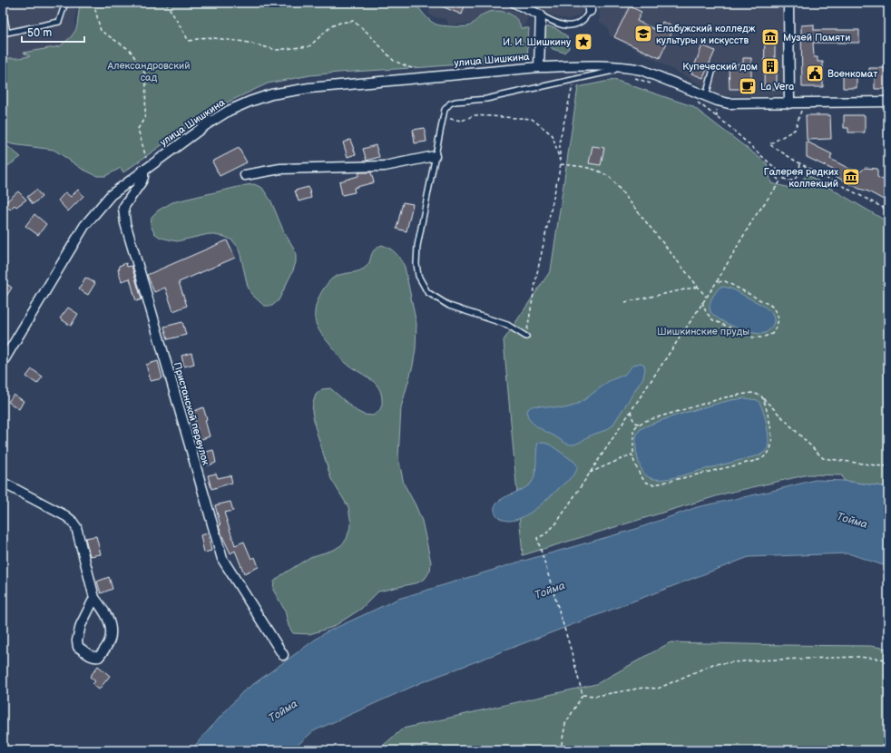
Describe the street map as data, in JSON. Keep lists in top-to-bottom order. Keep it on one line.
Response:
{"streets":{"street":["улица Шишкина","Пристанской переулок"]},"crossings":[["улица Шишкина","Пристанской переулок"]],"water":["Тойма"],"parks":["Александровский сад","Шишкинские пруды"],"places":{"school or university":["Елабужский колледж культуры и искусств"],"museum":["Музей Памяти","Галерея редких коллекций"],"place":["И. И. Шишкину"],"building":["Купеческий дом"],"public building":["Военкомат"],"cafe":["La Vera"]},"scale_bar":"50 m"}
